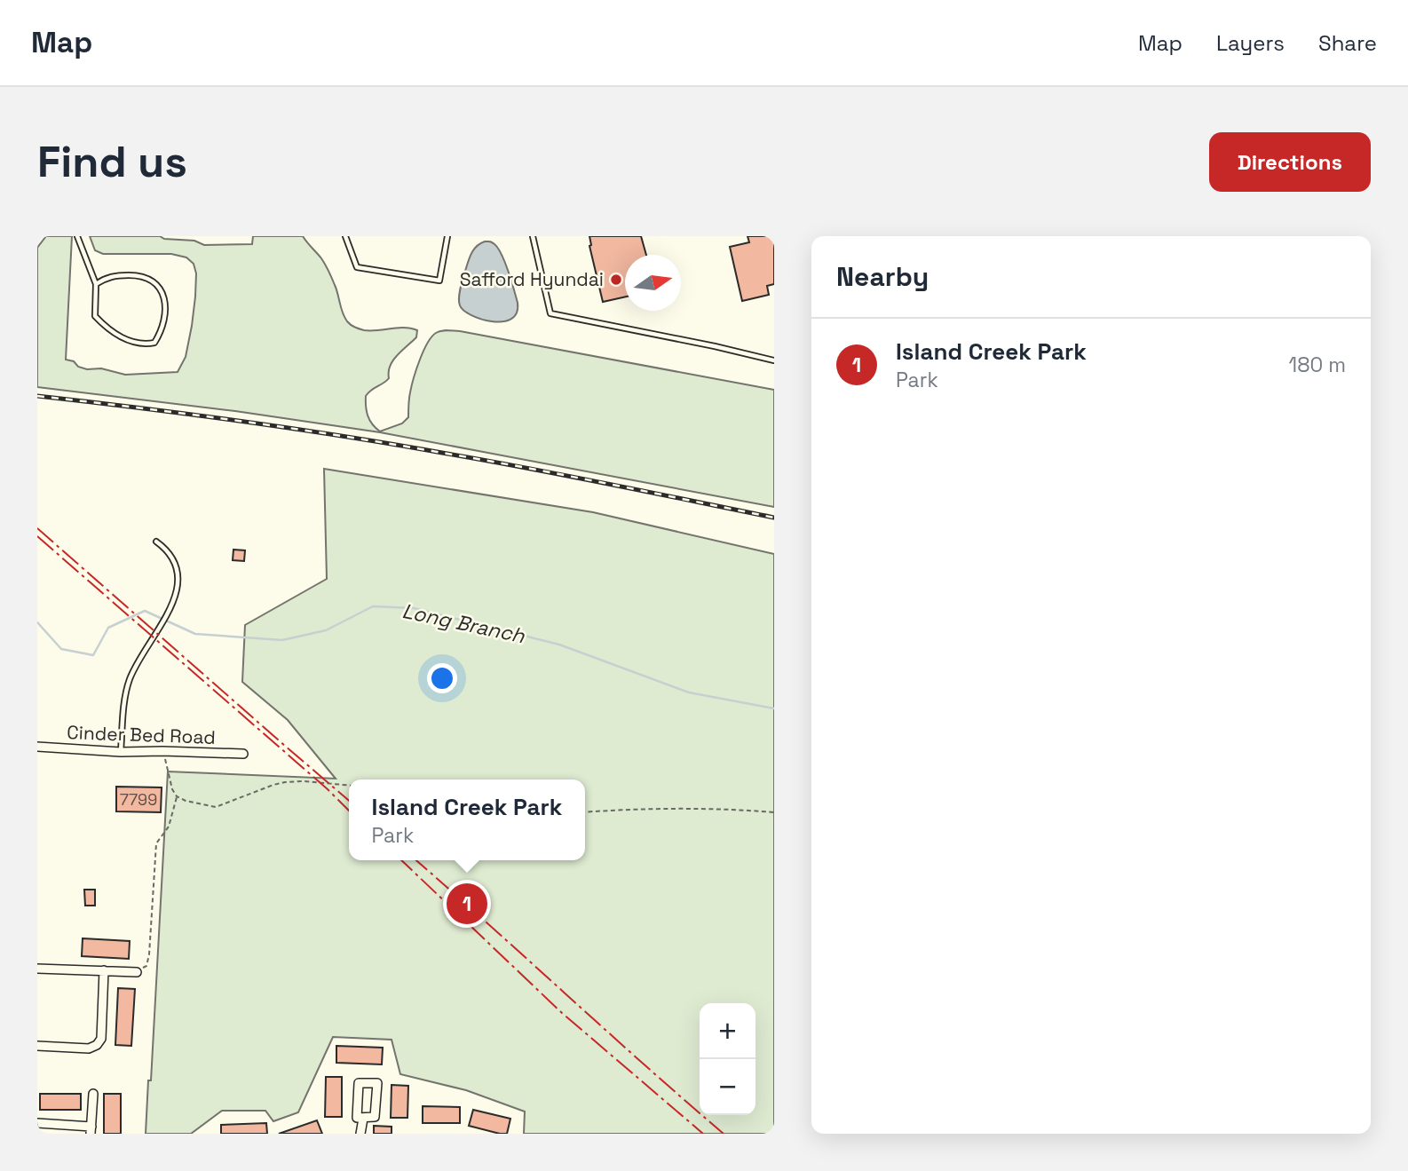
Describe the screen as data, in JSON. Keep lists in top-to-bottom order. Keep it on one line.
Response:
{"streets":{"street":["Cinder Bed Road"]},"water":["Long Branch"],"places":["Safford Hyundai"],"house_numbers":["7799"],"north":"right","page":{"header":"Map","nav":["Map","Layers","Share"],"buttons":"Directions","title":"Find us","heading":"Nearby","list":[{"mark":"1","name":"Island Creek Park","note":"Park","value":"180 m"}],"popup":["Island Creek Park","Park"],"pins":"1","map_buttons":["+","−"]}}
